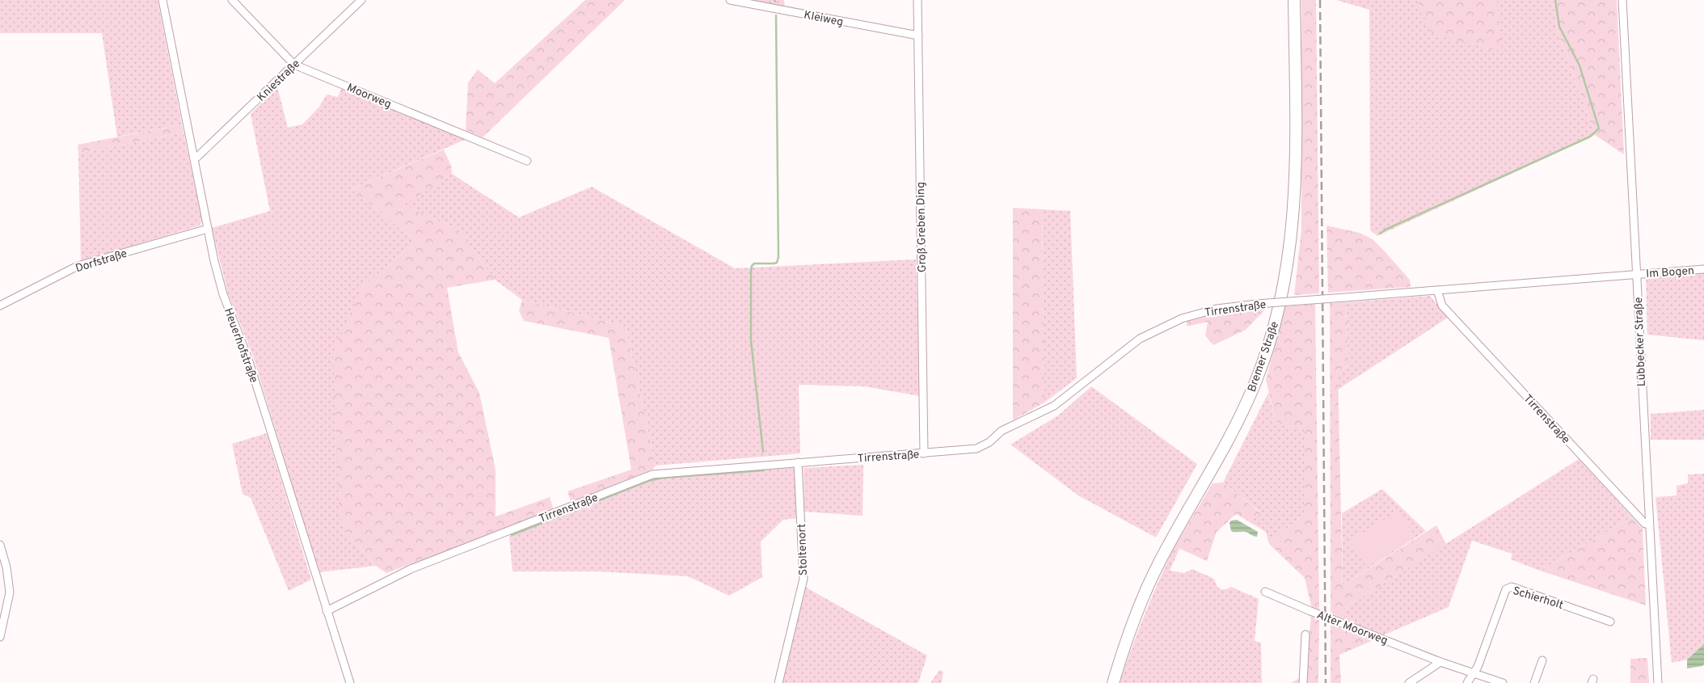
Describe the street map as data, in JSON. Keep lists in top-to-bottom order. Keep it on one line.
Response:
{"streets":{"main road":["Bremer Straße"],"street":["Kleiweg","Kniestraße","Moorweg","Groß Greben Ding","Dorfstraße","Im Bogen","Tirrenstraße","Lübbecker Straße","Heuerhofstraße","Stoltenort","Schierholt","Alter Moorweg"]},"crossings":[["Kleiweg","Groß Greben Ding"],["Kniestraße","Moorweg"],["Kniestraße","Heuerhofstraße"],["Groß Greben Ding","Tirrenstraße"],["Dorfstraße","Heuerhofstraße"],["Im Bogen","Tirrenstraße"],["Im Bogen","Lübbecker Straße"],["Tirrenstraße","Lübbecker Straße"],["Tirrenstraße","Heuerhofstraße"],["Tirrenstraße","Stoltenort"],["Schierholt","Alter Moorweg"]]}
